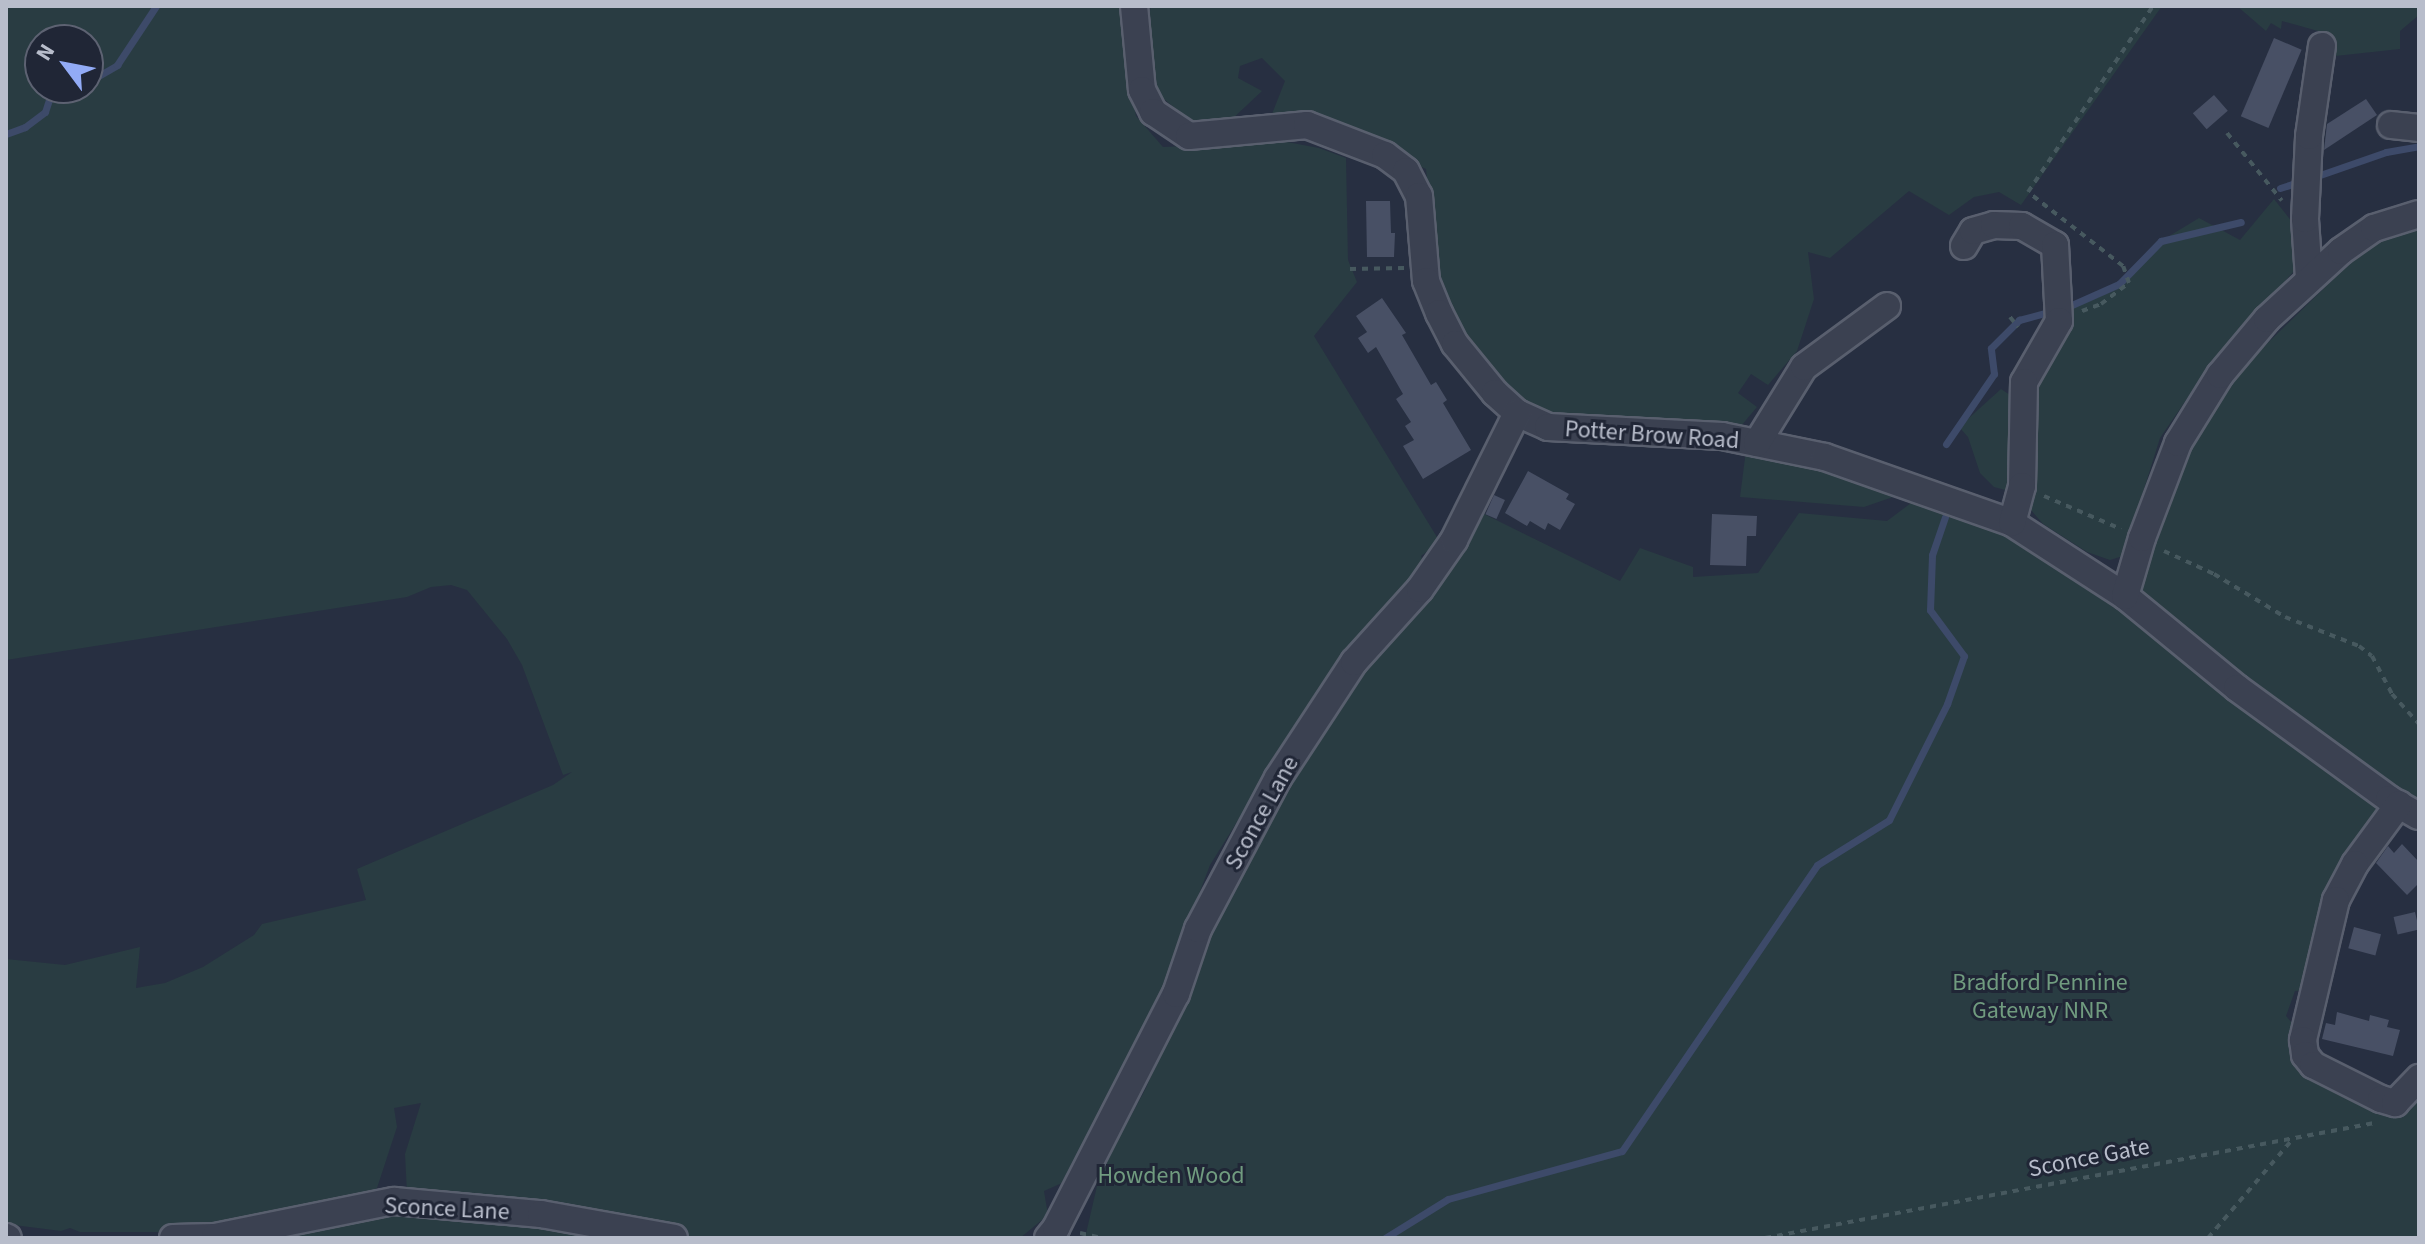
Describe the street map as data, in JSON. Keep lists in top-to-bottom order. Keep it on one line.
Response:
{"streets":{"street":["Potter Brow Road","Sconce Lane"],"path":["Sconce Gate"]},"crossings":[["Potter Brow Road","Sconce Lane"]],"parks":["Bradford Pennine Gateway NNR","Howden Wood"],"north":"top left"}
